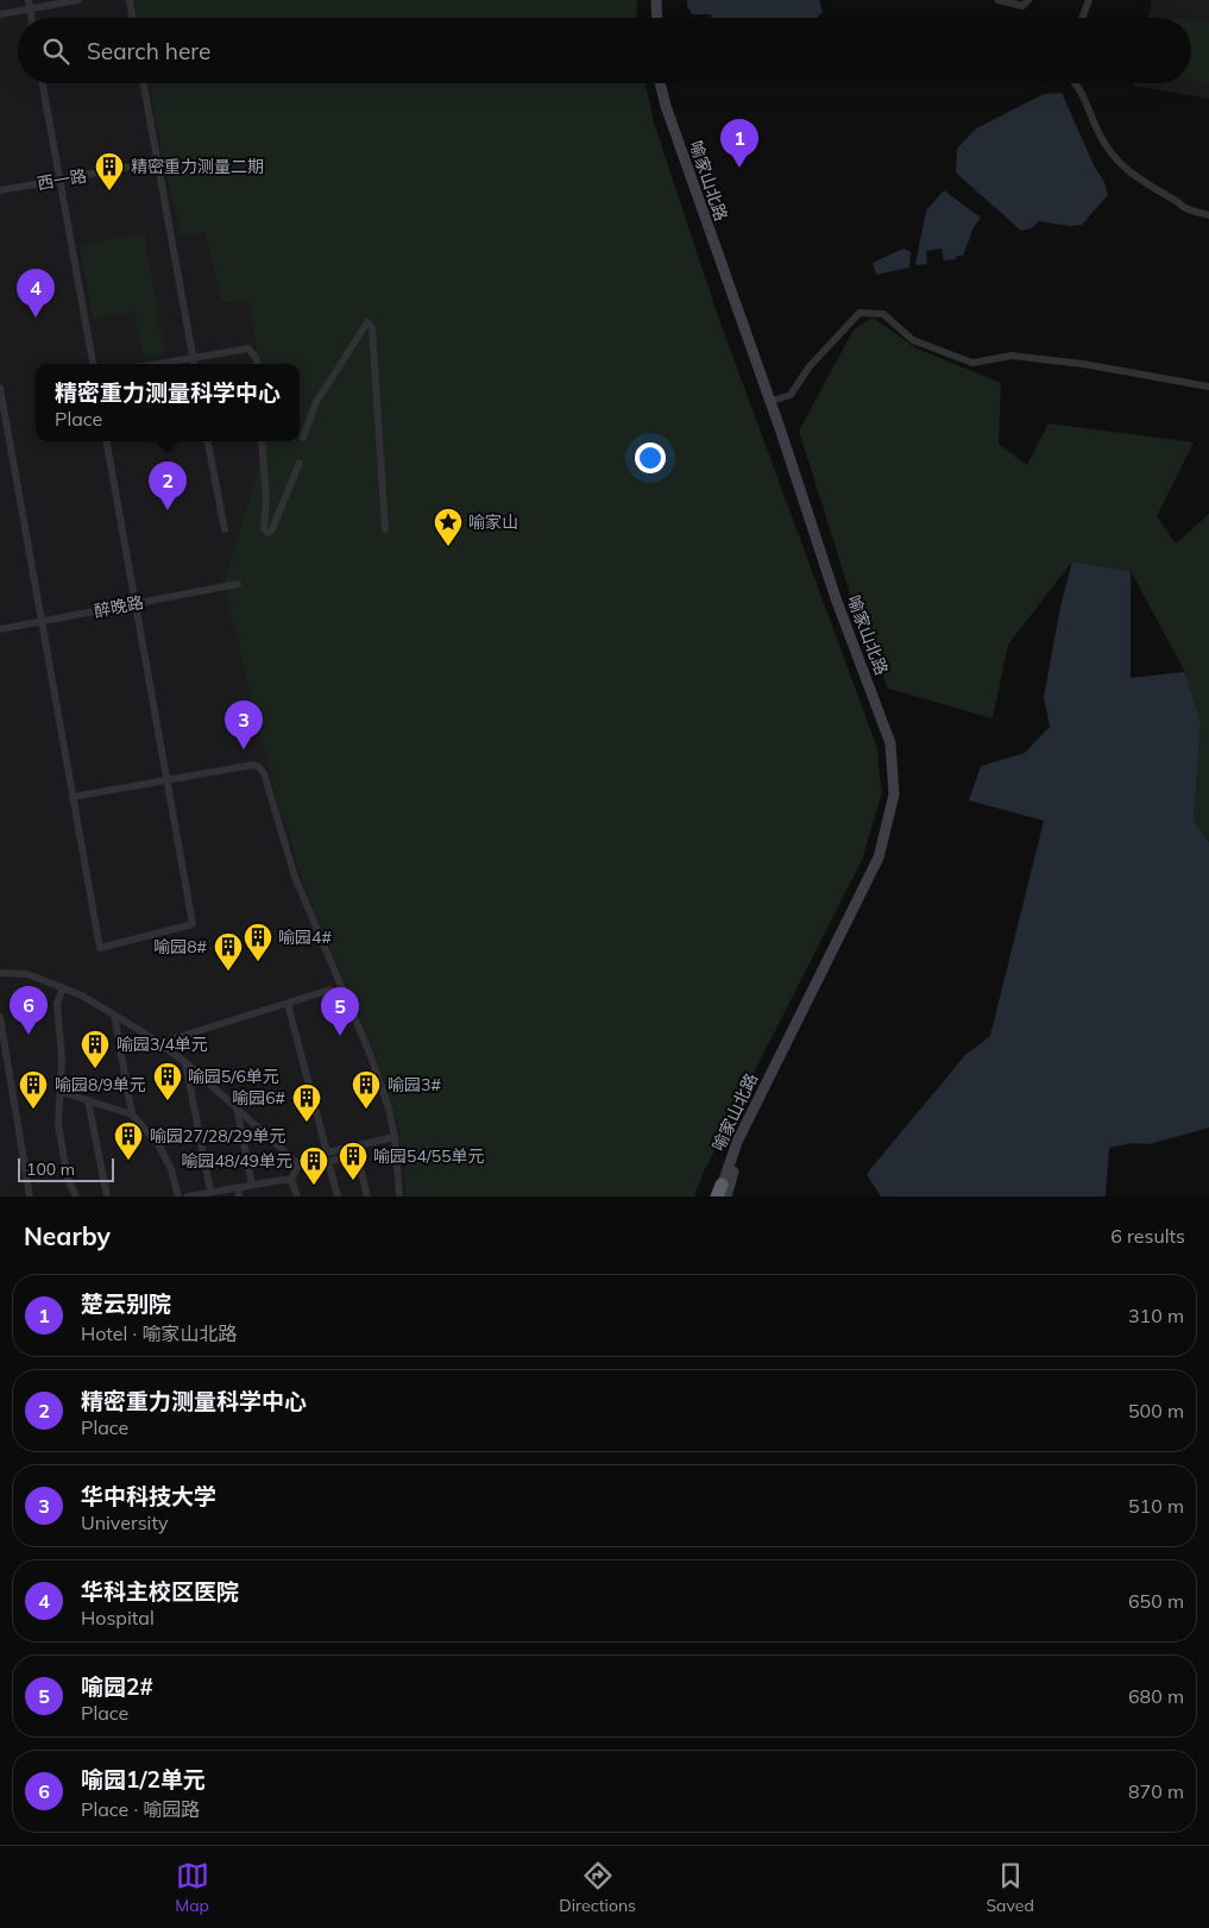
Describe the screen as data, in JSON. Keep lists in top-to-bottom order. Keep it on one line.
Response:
{"streets":{"main road":["喻家山北路"],"street":["西一路","醉晚路"]},"places":{"building":["精密重力测量二期","喻园4#","喻园8#","喻园3/4单元","喻园5/6单元","喻园8/9单元","喻园3#","喻园6#","喻园27/28/29单元","喻园54/55单元","喻园48/49单元"],"place":["喻家山"]},"scale_bar":"100 m","page":{"search":"Search here","pins":["1","4","2","3","6","5"],"popup":["精密重力测量科学中心","Place"],"scale":"100 m","heading":["Nearby","6 results"],"list":[{"mark":"1","name":"楚云别院","note":"Hotel · 喻家山北路","value":"310 m"},{"mark":"2","name":"精密重力测量科学中心","note":"Place","value":"500 m"},{"mark":"3","name":"华中科技大学","note":"University","value":"510 m"},{"mark":"4","name":"华科主校区医院","note":"Hospital","value":"650 m"},{"mark":"5","name":"喻园2#","note":"Place","value":"680 m"},{"mark":"6","name":"喻园1/2单元","note":"Place · 喻园路","value":"870 m"}],"nav":["Map","Directions","Saved"]}}
